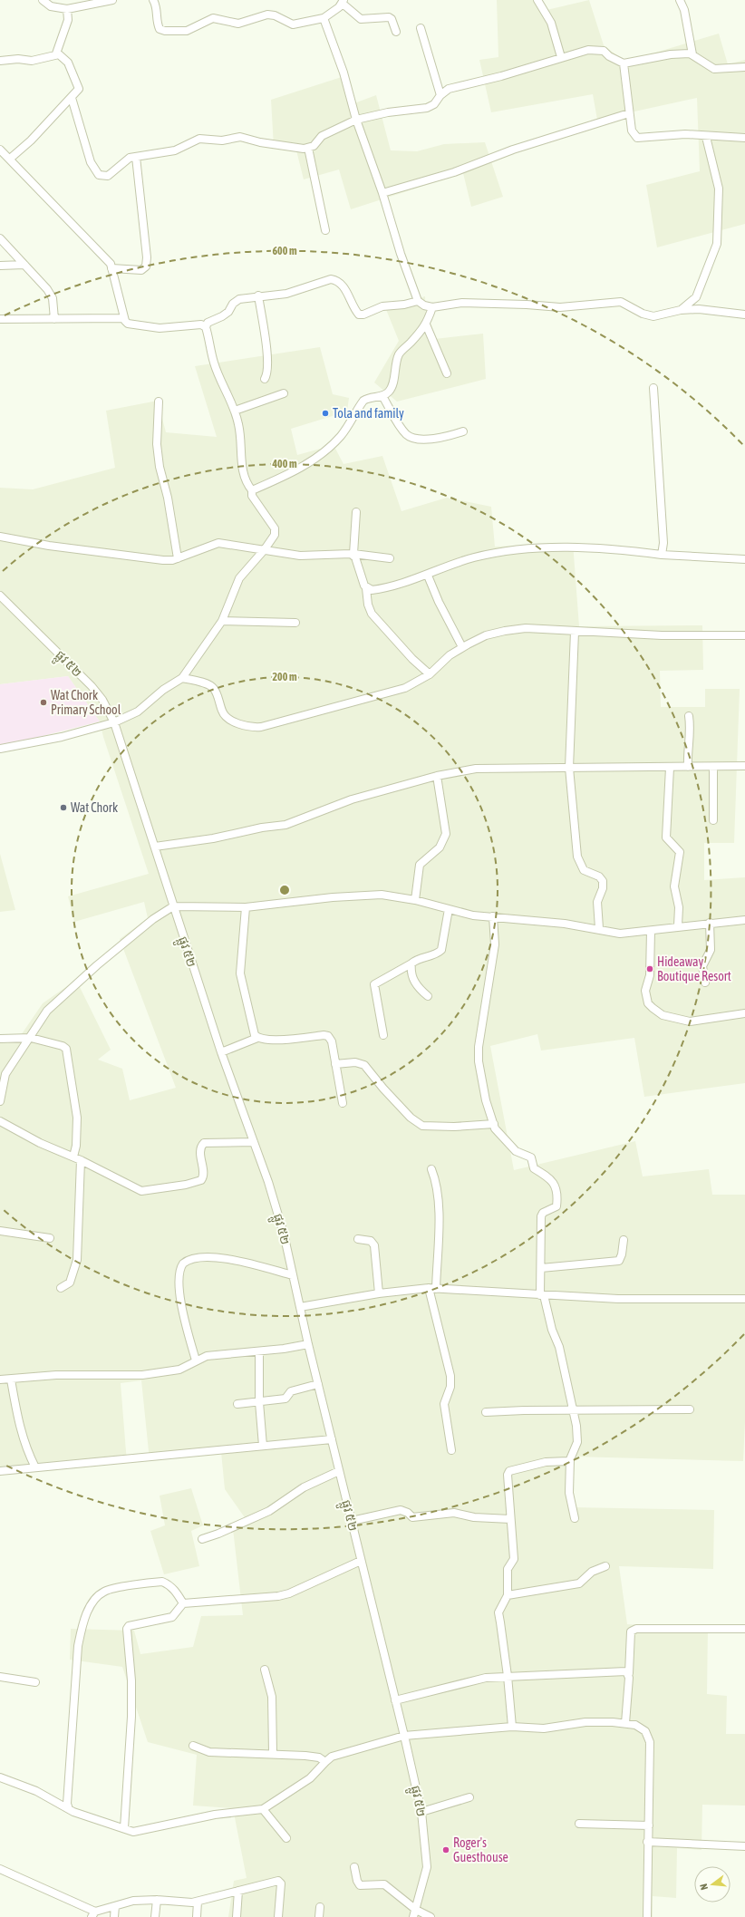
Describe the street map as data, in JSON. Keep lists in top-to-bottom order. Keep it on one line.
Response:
{"streets":{"street":["ផ្លូវ ៥២"]},"places":["Tola and family","Wat Chork Primary School","Wat Chork","Hideaway Boutique Resort","Roger's Guesthouse"],"north":"left","rings":["600 m","400 m","200 m"]}
